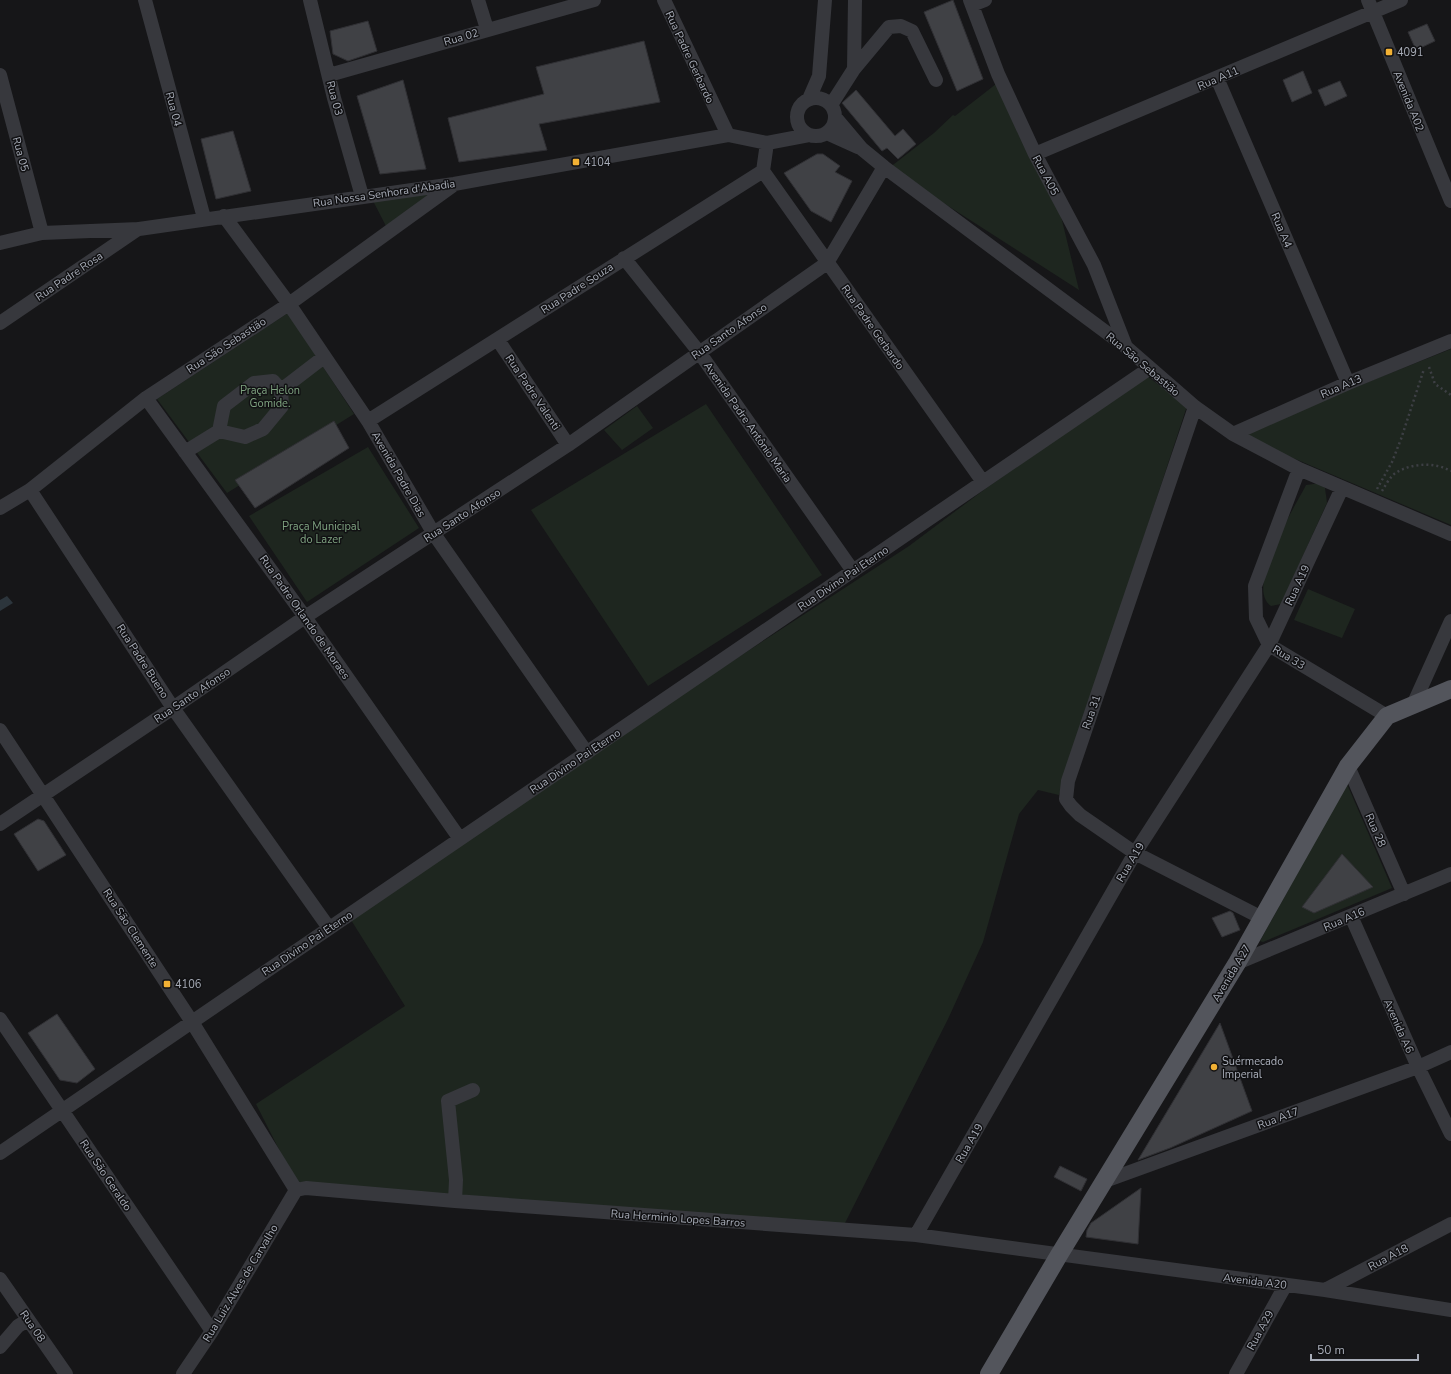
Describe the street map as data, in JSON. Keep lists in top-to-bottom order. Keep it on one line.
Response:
{"streets":{"main road":["Avenida A27"],"street":["Rua 02","Rua Padre Gerbardo","Rua A11","Rua 03","Avenida A02","Rua 04","Rua 05","Rua A05","Rua Nossa Senhora d'Abadia","Rua A4","Rua Padre Rosa","Rua Padre Souza","Rua Santo Afonso","Rua São Sebastião","Rua A13","Rua Padre Valenti","Avenida Padre Antônio Maria","Avenida Padre Dias","Rua Divino Pai Eterno","Rua A19","Rua Padre Orlando de Moraes","Rua 33","Rua Padre Bueno","Rua 31","Rua 28","Rua A16","Rua São Clemente","Avenida A6","Rua A17","Rua São Geraldo","Rua Herminio Lopes Barros","Rua A18","Avenida A20","Rua Luiz Alves de Carvalho","Rua 08","Rua A29"]},"crossings":[["Rua 02","Rua 03"],["Rua Padre Gerbardo","Rua Nossa Senhora d'Abadia"],["Rua Padre Gerbardo","Rua Padre Souza"],["Rua Padre Gerbardo","Rua Santo Afonso"],["Rua Padre Gerbardo","Rua Divino Pai Eterno"],["Rua A11","Avenida A02"],["Rua A11","Rua A05"],["Rua A11","Rua A4"],["Rua 03","Rua Nossa Senhora d'Abadia"],["Rua 04","Rua Nossa Senhora d'Abadia"],["Rua 05","Rua Nossa Senhora d'Abadia"],["Rua A05","Rua São Sebastião"],["Rua Nossa Senhora d'Abadia","Rua Padre Rosa"],["Rua Nossa Senhora d'Abadia","Rua São Sebastião"],["Rua Nossa Senhora d'Abadia","Avenida Padre Dias"],["Rua A4","Rua A13"],["Rua Padre Souza","Rua Padre Valenti"],["Rua Padre Souza","Avenida Padre Antônio Maria"],["Rua Padre Souza","Avenida Padre Dias"],["Rua Santo Afonso","Rua São Sebastião"],["Rua Santo Afonso","Rua Padre Valenti"],["Rua Santo Afonso","Avenida Padre Antônio Maria"],["Rua Santo Afonso","Avenida Padre Dias"],["Rua Santo Afonso","Rua Padre Orlando de Moraes"],["Rua Santo Afonso","Rua Padre Bueno"],["Rua Santo Afonso","Rua São Clemente"],["Rua São Sebastião","Rua A13"],["Rua São Sebastião","Avenida Padre Dias"],["Rua São Sebastião","Rua Divino Pai Eterno"],["Rua São Sebastião","Rua A19"],["Rua São Sebastião","Rua Padre Orlando de Moraes"],["Rua São Sebastião","Rua 33"],["Rua São Sebastião","Rua Padre Bueno"],["Rua São Sebastião","Rua 31"],["Avenida Padre Antônio Maria","Rua Divino Pai Eterno"],["Avenida Padre Dias","Rua Divino Pai Eterno"],["Rua Divino Pai Eterno","Rua Padre Orlando de Moraes"],["Rua Divino Pai Eterno","Rua Padre Bueno"],["Rua Divino Pai Eterno","Rua São Clemente"],["Rua Divino Pai Eterno","Rua São Geraldo"],["Rua A19","Rua 33"],["Rua A19","Rua 31"],["Rua A19","Rua Herminio Lopes Barros"],["Rua 33","Avenida A27"],["Rua 31","Avenida A27"],["Rua 28","Rua A16"],["Rua 28","Avenida A27"],["Rua A16","Avenida A27"],["Rua A16","Avenida A6"],["Rua São Clemente","Rua Herminio Lopes Barros"],["Rua São Clemente","Rua Luiz Alves de Carvalho"],["Avenida A27","Rua A17"],["Avenida A27","Rua Herminio Lopes Barros"],["Avenida A27","Avenida A20"],["Avenida A6","Rua A17"],["Rua São Geraldo","Rua Luiz Alves de Carvalho"],["Rua Herminio Lopes Barros","Avenida A20"],["Rua Herminio Lopes Barros","Rua Luiz Alves de Carvalho"],["Rua A18","Avenida A20"],["Avenida A20","Rua A29"]],"parks":["Praça Helon Gomide.","Praça Municipal do Lazer"],"places":{"transit":["4091","4104","4106"],"other":["Suérmecado Imperial"]},"scale_bar":"50 m"}
